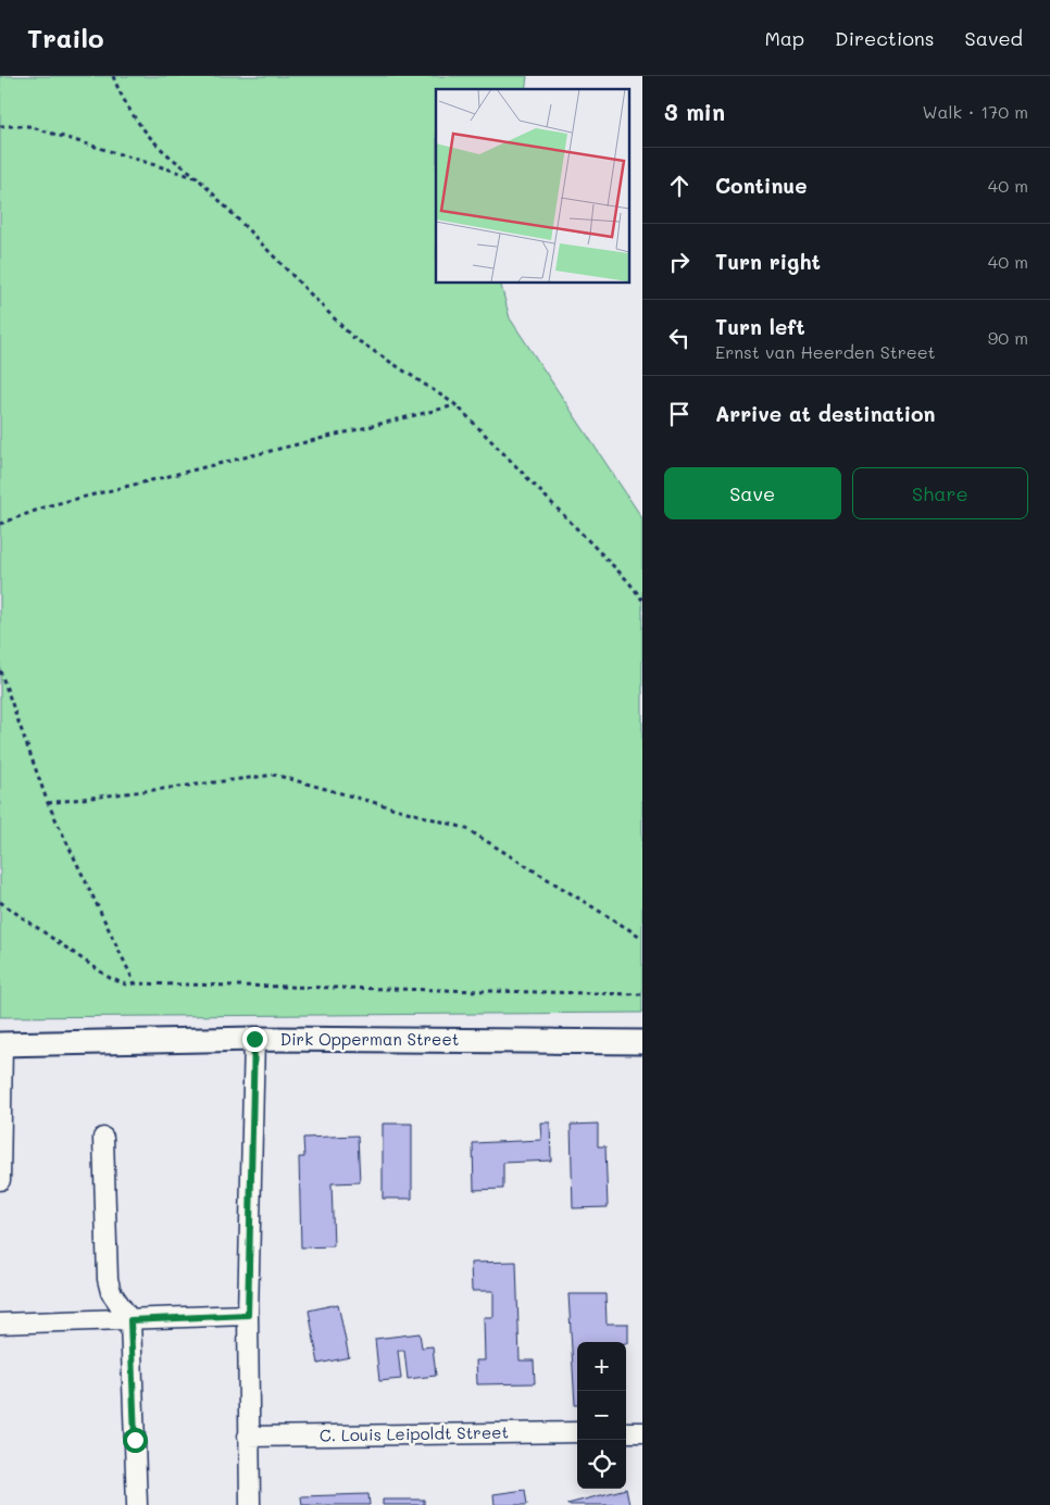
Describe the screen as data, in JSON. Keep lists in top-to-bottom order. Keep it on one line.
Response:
{"streets":{"street":["Dirk Opperman Street","C. Louis Leipoldt Street"]},"page":{"header":"Trailo","nav":["Map","Directions","Saved"],"heading":["3 min","Walk · 170 m"],"list":[["Continue","40 m"],["Turn right","40 m"],["Turn left","Ernst van Heerden Street","90 m"],"Arrive at destination"],"buttons":["Save","Share"],"map_buttons":["+","−"]}}
